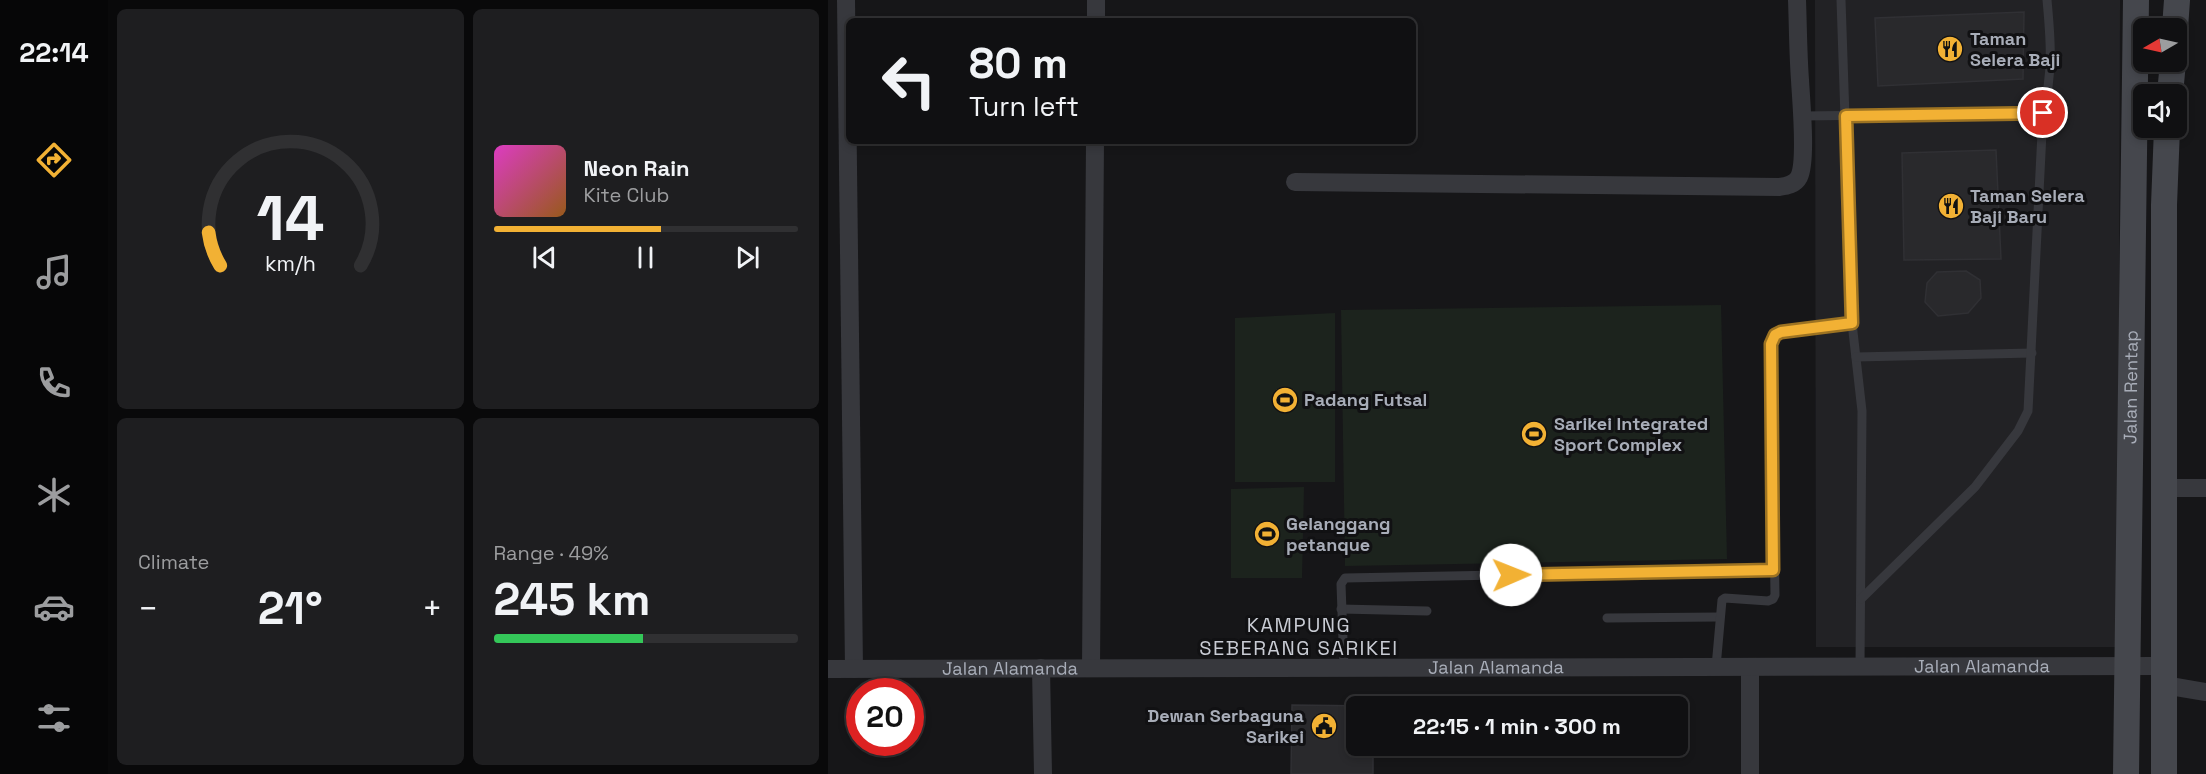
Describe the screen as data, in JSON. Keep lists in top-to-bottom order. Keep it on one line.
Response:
{"streets":{"main road":["Jalan Rentap"],"street":["Jalan Alamanda"]},"crossings":[["Jalan Rentap","Jalan Alamanda"]],"districts":["KAMPUNG SEBERANG SARIKEI"],"places":{"restaurant":["Taman Selera Baji","Taman Selera Baji Baru"],"sports":["Padang Futsal","Sarikei Integrated Sport Complex","Gelanggang petanque"],"public building":["Dewan Serbaguna Sarikei"]},"north":"left","page":{"tabs":"22:14","turn":["80 m","Turn left"],"song":["Neon Rain","Kite Club"],"tile":["Climate",["Range · 49%","245 km"]],"heat":["−","21°","+"],"limit":"20","trip":"22:15 · 1 min · 300 m","gauge":["14","km/h"]}}
